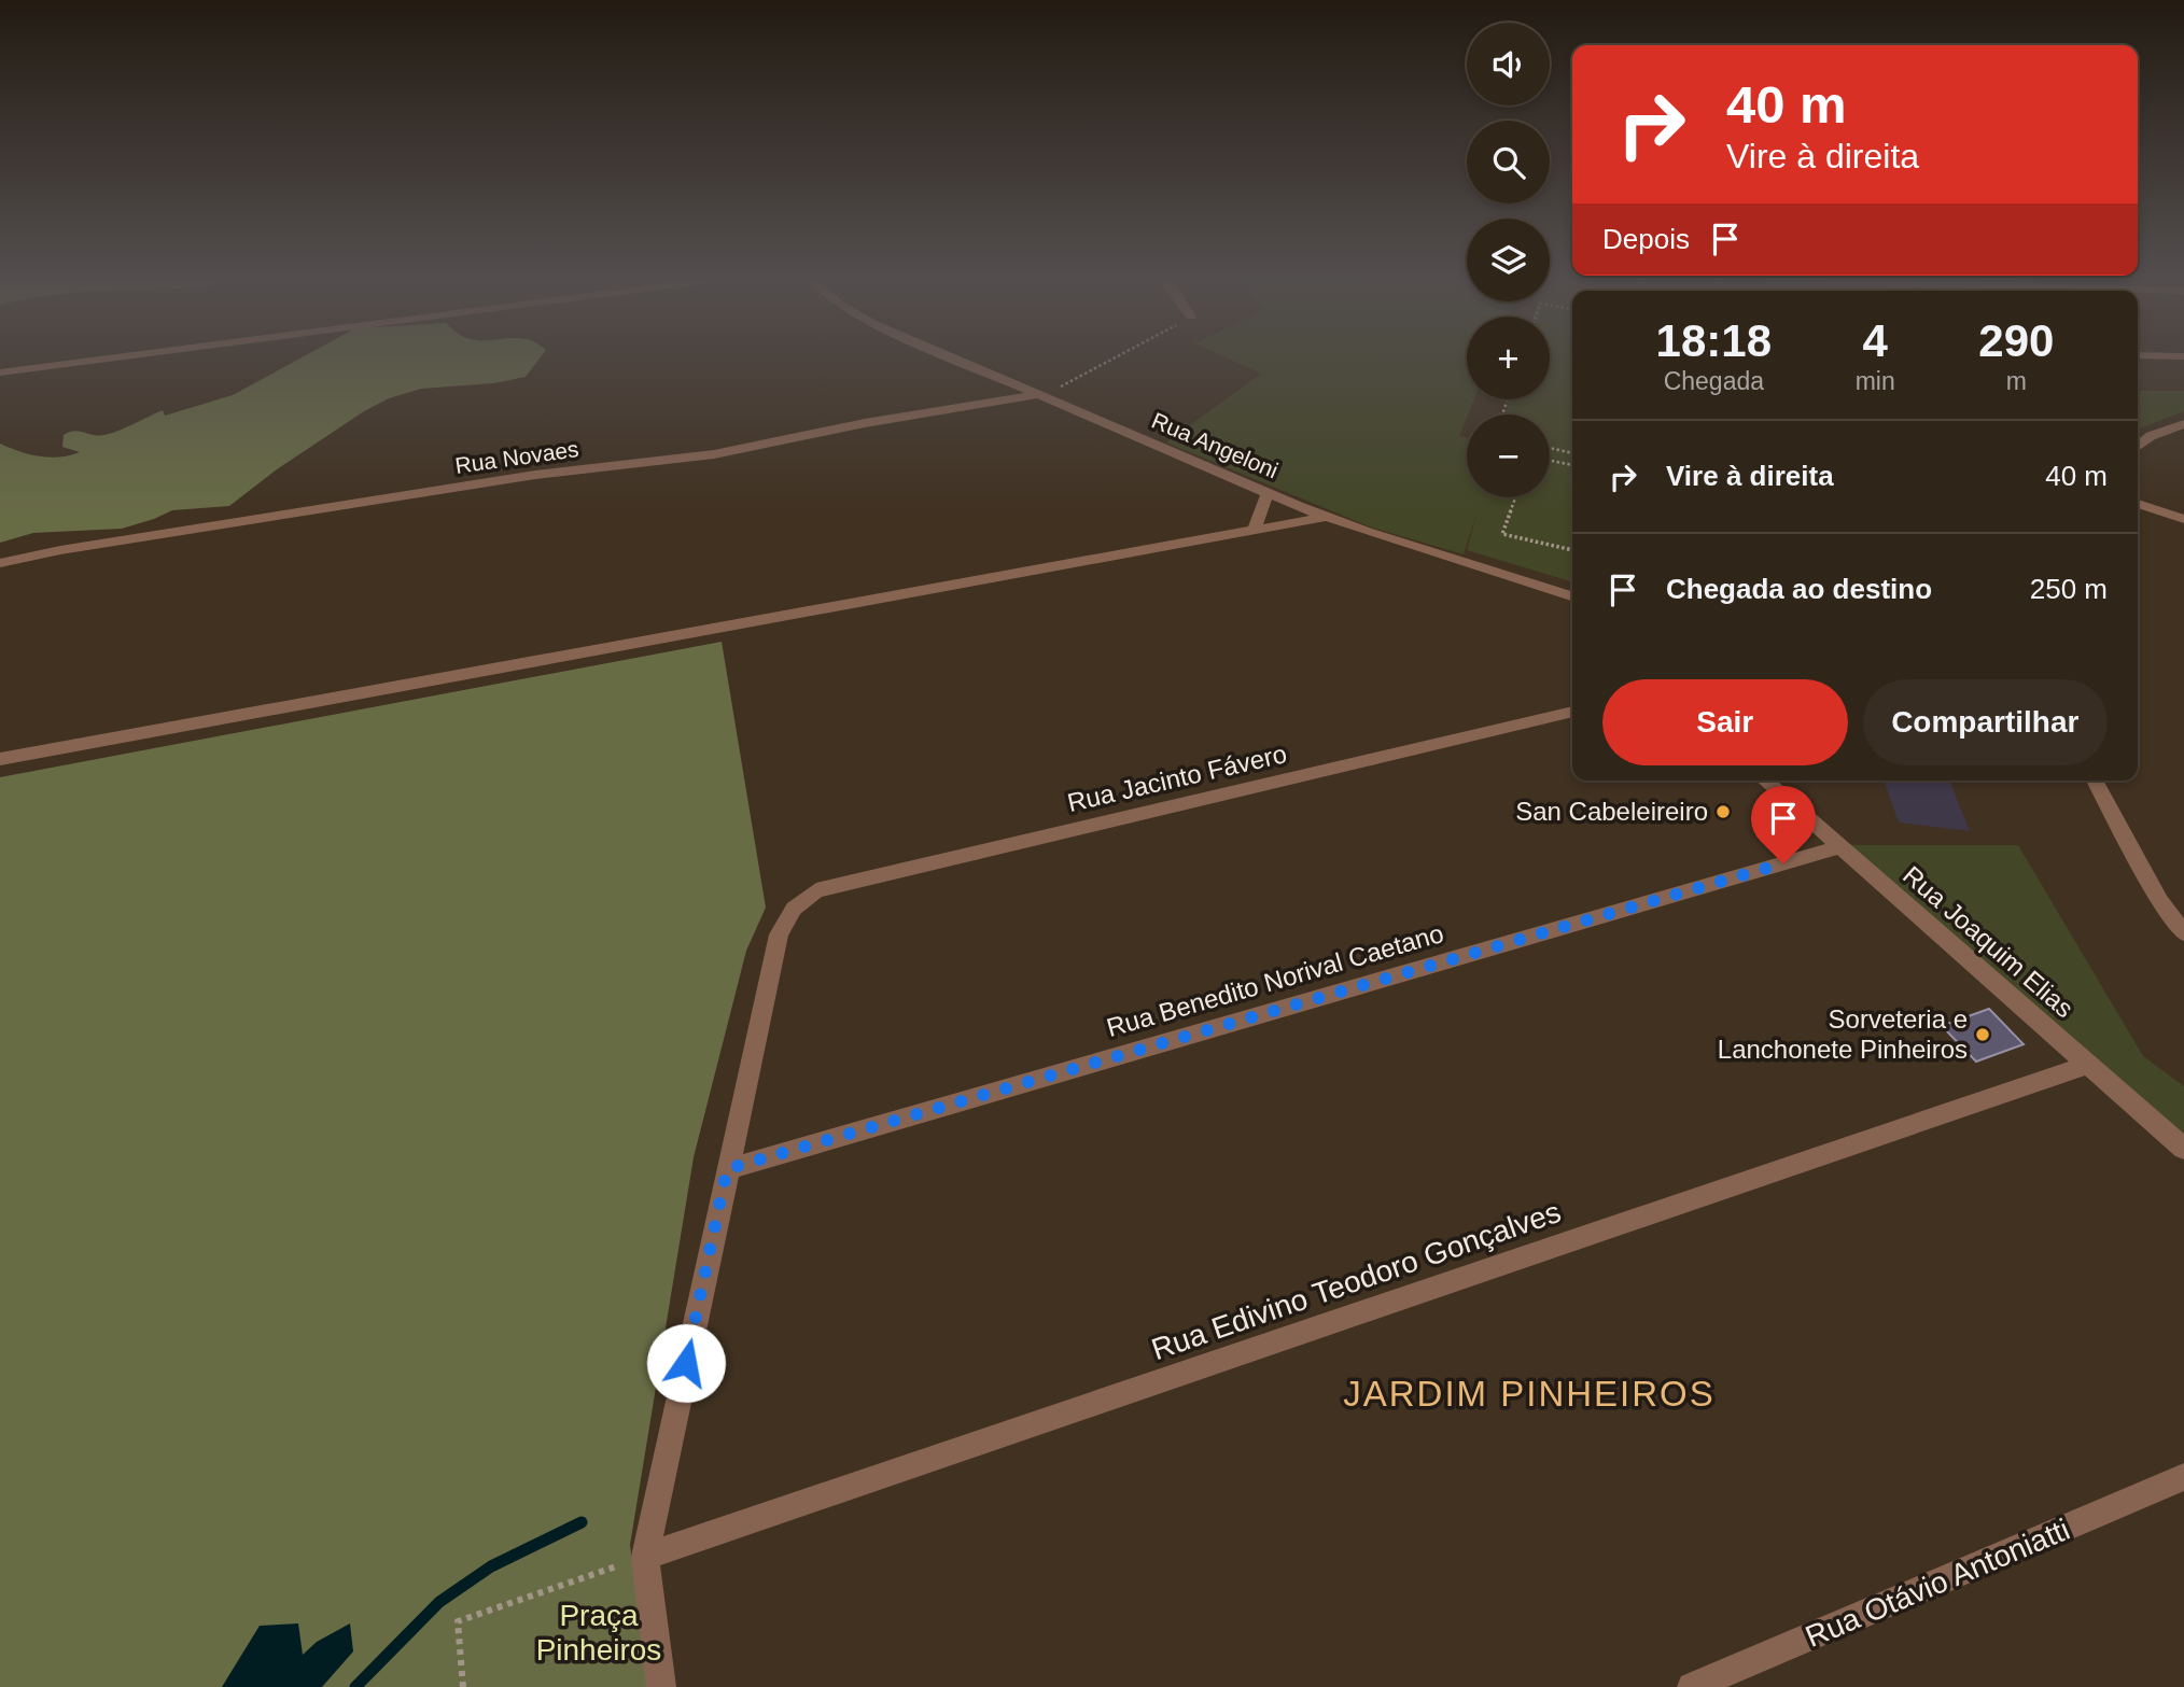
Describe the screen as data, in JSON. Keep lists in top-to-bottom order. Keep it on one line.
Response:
{"streets":{"street":["Rua Angeloni","Rua Novaes","Rua Jacinto Fávero","Rua Joaquim Elias","Rua Benedito Norival Caetano","Rua Edivino Teodoro Gonçalves","Rua Otávio Antoniatti"]},"crossings":[["Rua Angeloni","Rua Novaes"],["Rua Jacinto Fávero","Rua Benedito Norival Caetano"],["Rua Joaquim Elias","Rua Benedito Norival Caetano"],["Rua Joaquim Elias","Rua Edivino Teodoro Gonçalves"]],"districts":["JARDIM PINHEIROS"],"parks":["Praça Pinheiros"],"places":["San Cabeleireiro","Sorveteria e Lanchonete Pinheiros"],"page":{"map_buttons":["+","−"],"turn":["40 m","Vire à direita"],"then":"Depois","eta":["18:18","Chegada","4","min","290","m"],"list":[{"name":"Vire à direita","value":"40 m"},{"name":"Chegada ao destino","value":"250 m"}],"buttons":["Sair","Compartilhar"]}}
